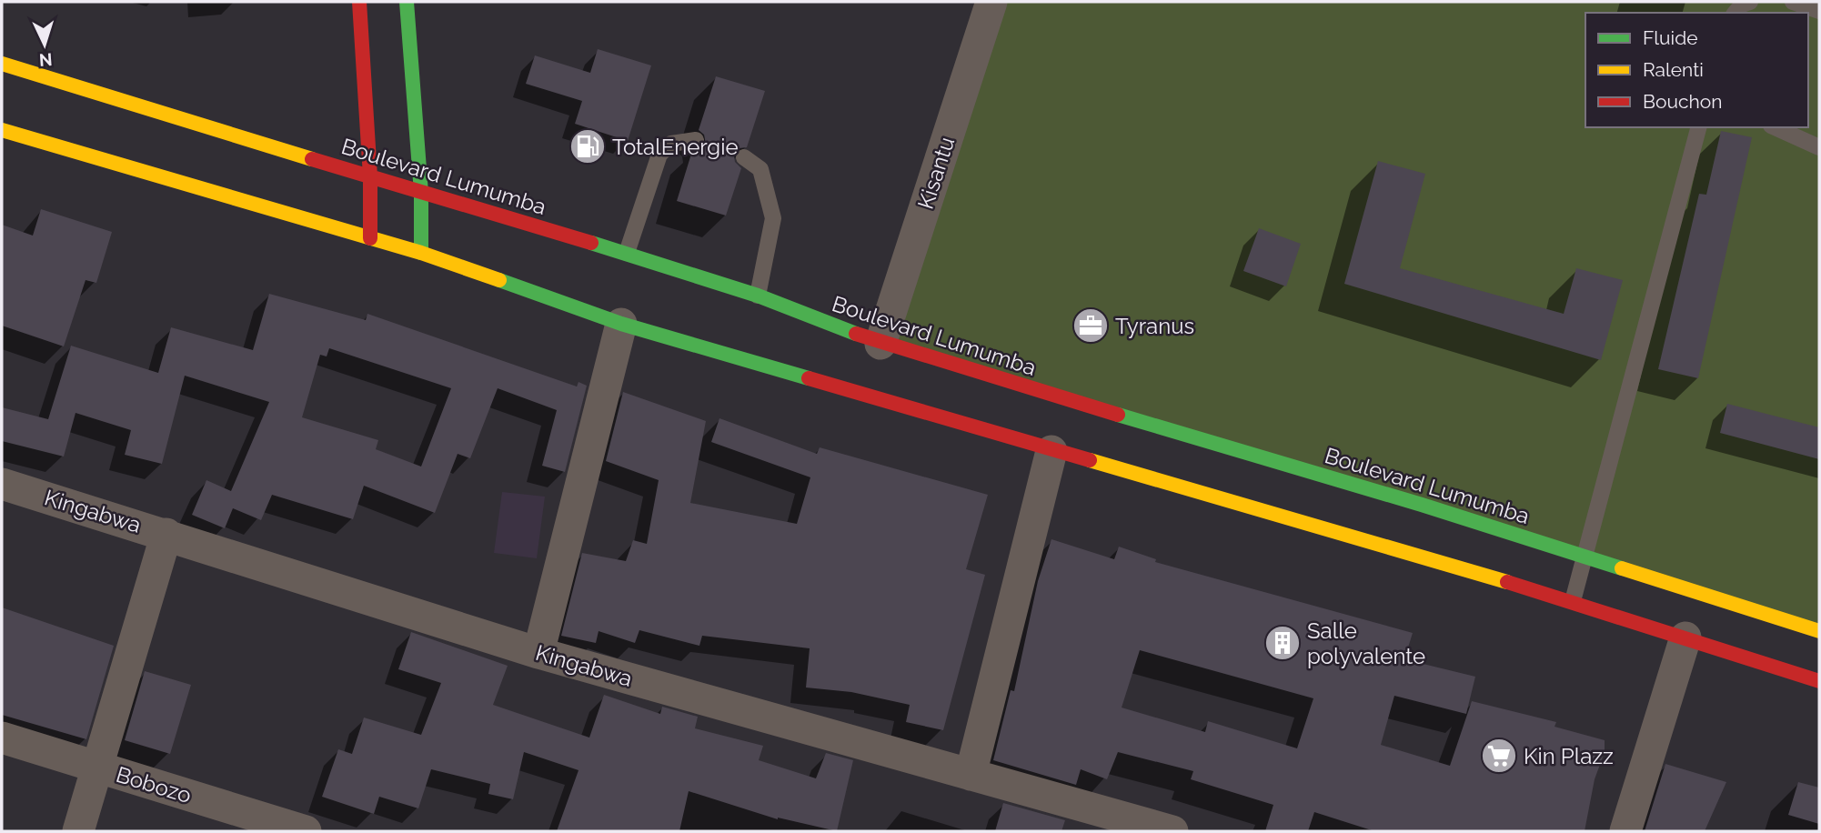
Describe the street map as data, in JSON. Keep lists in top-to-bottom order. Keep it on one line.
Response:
{"streets":{"main road":["Boulevard Lumumba"],"street":["Kisantu","Kingabwa","Bobozo"]},"crossings":[["Kisantu","Boulevard Lumumba"]],"places":{"fuel station":["TotalEnergie"],"office":["Tyranus"],"building":["Salle polyvalente"],"supermarket":["Kin Plazz"]},"legend":["Fluide","Ralenti","Bouchon"],"north":"bottom"}
